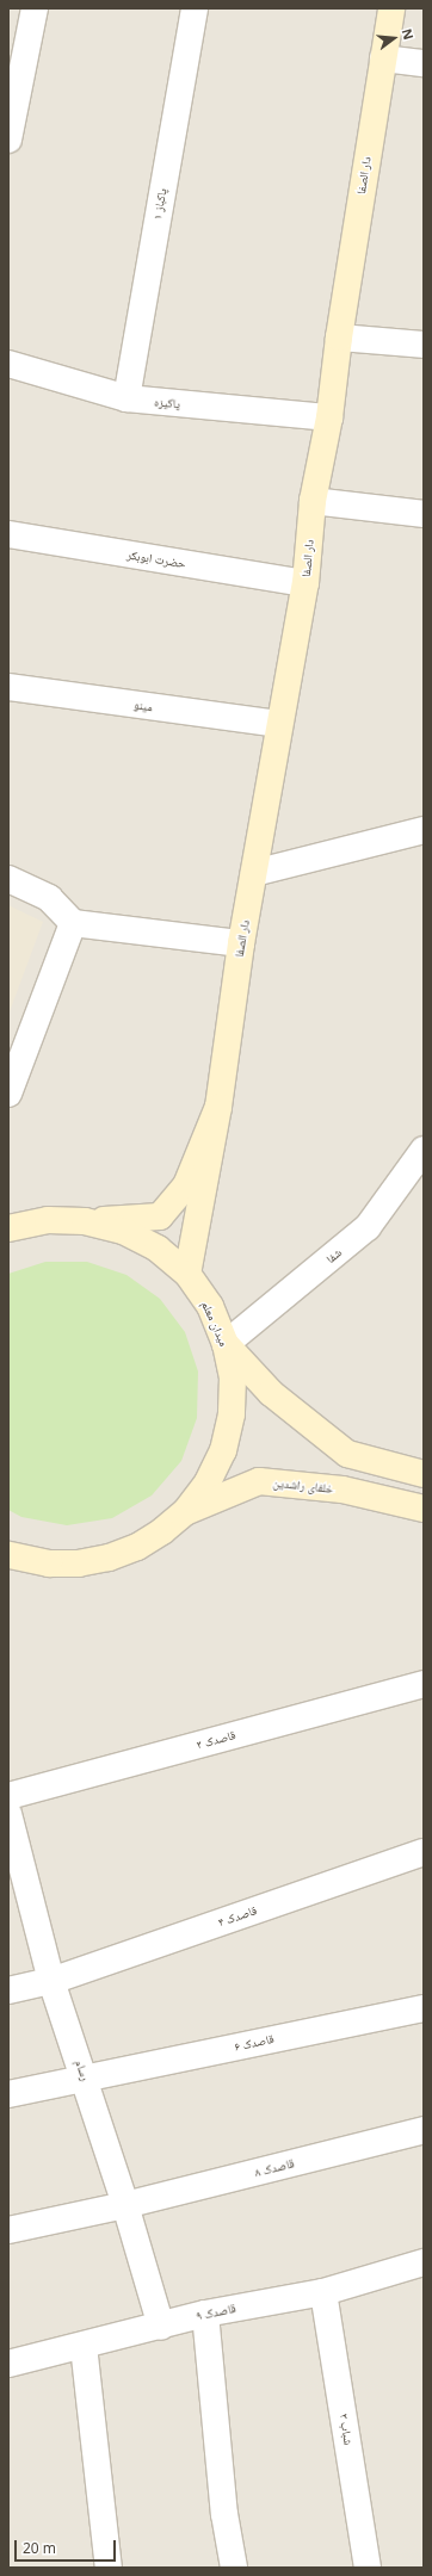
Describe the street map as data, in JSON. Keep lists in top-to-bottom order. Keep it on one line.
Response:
{"streets":{"main road":["دار الصفا","میدان معلم","خلفای راشدین"],"street":["پاکباز ۱","پاکیزه","حضرت ابوبکر","مینو","شفا","قاصدک ۲","قاصدک ۴","قاصدک ۶","رسام","قاصدک ۸","قاصدک ۹","شباب ۲"]},"crossings":[["دار الصفا","پاکیزه"],["دار الصفا","حضرت ابوبکر"],["دار الصفا","مینو"],["پاکباز ۱","پاکیزه"],["شفا","میدان معلم"],["میدان معلم","خلفای راشدین"],["قاصدک ۴","رسام"],["قاصدک ۶","رسام"],["رسام","قاصدک ۸"],["رسام","قاصدک ۹"],["قاصدک ۹","شباب ۲"]],"scale_bar":"20 m","north":"right"}
